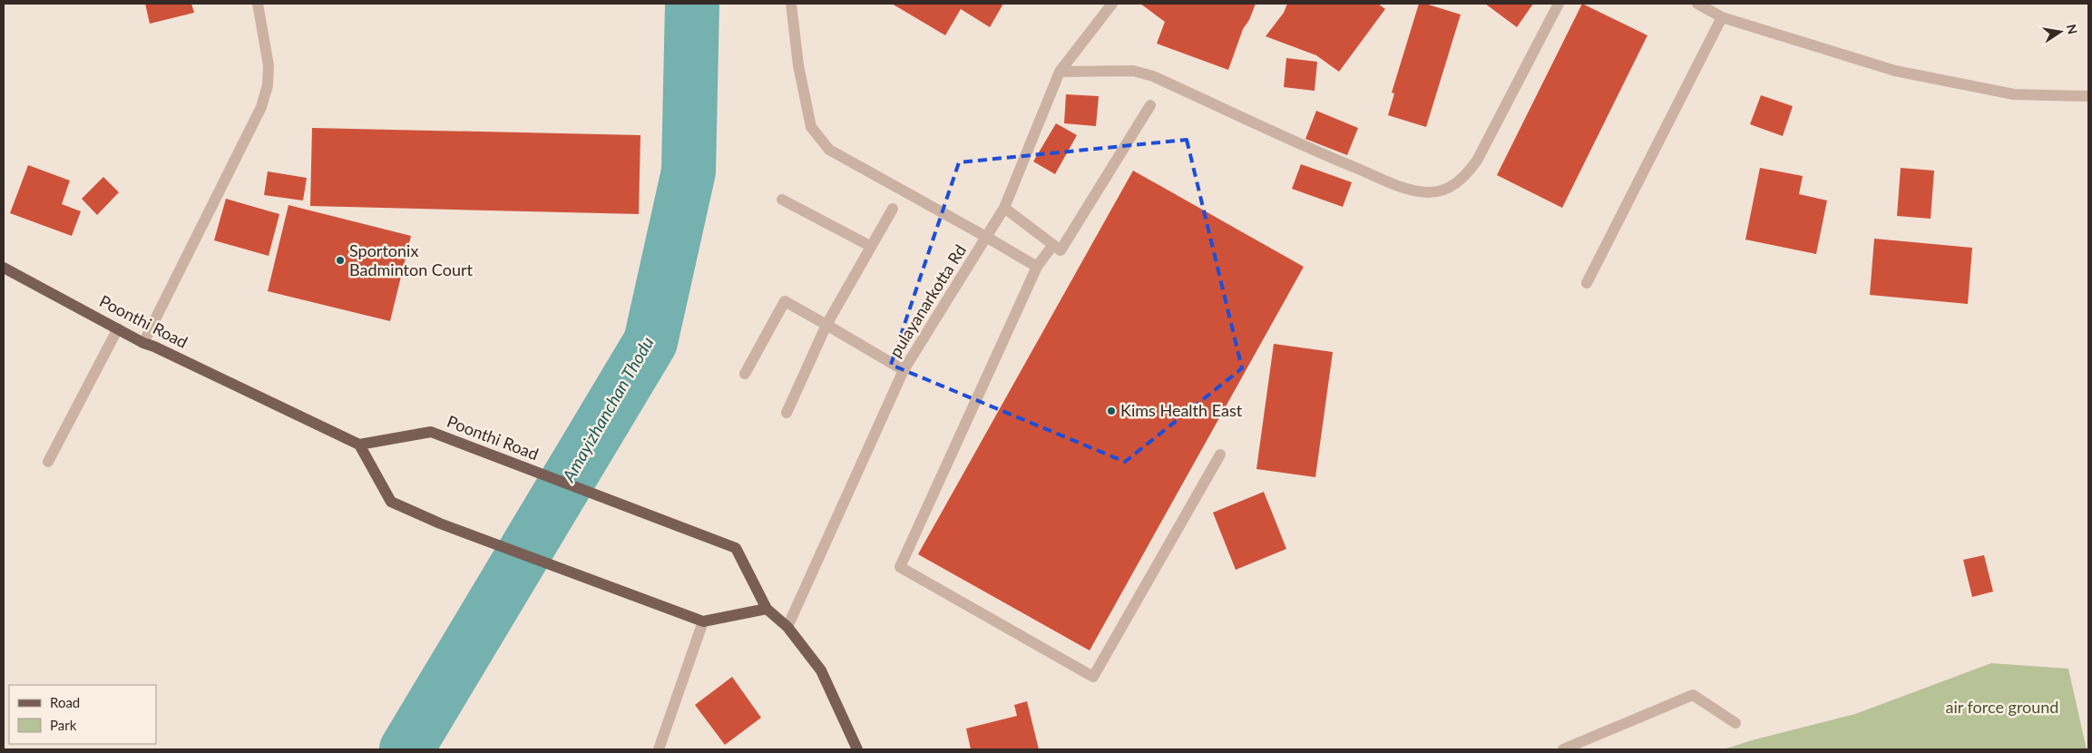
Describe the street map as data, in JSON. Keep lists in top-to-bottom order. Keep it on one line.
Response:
{"streets":{"main road":["Poonthi Road"],"street":["pulayanarkotta Rd"]},"crossings":[["pulayanarkotta Rd","Poonthi Road"]],"water":["Amayizhanchan Thodu"],"parks":["air force ground"],"places":["Sportonix Badminton Court","Kims Health East"],"legend":["Road","Park"],"north":"right"}
